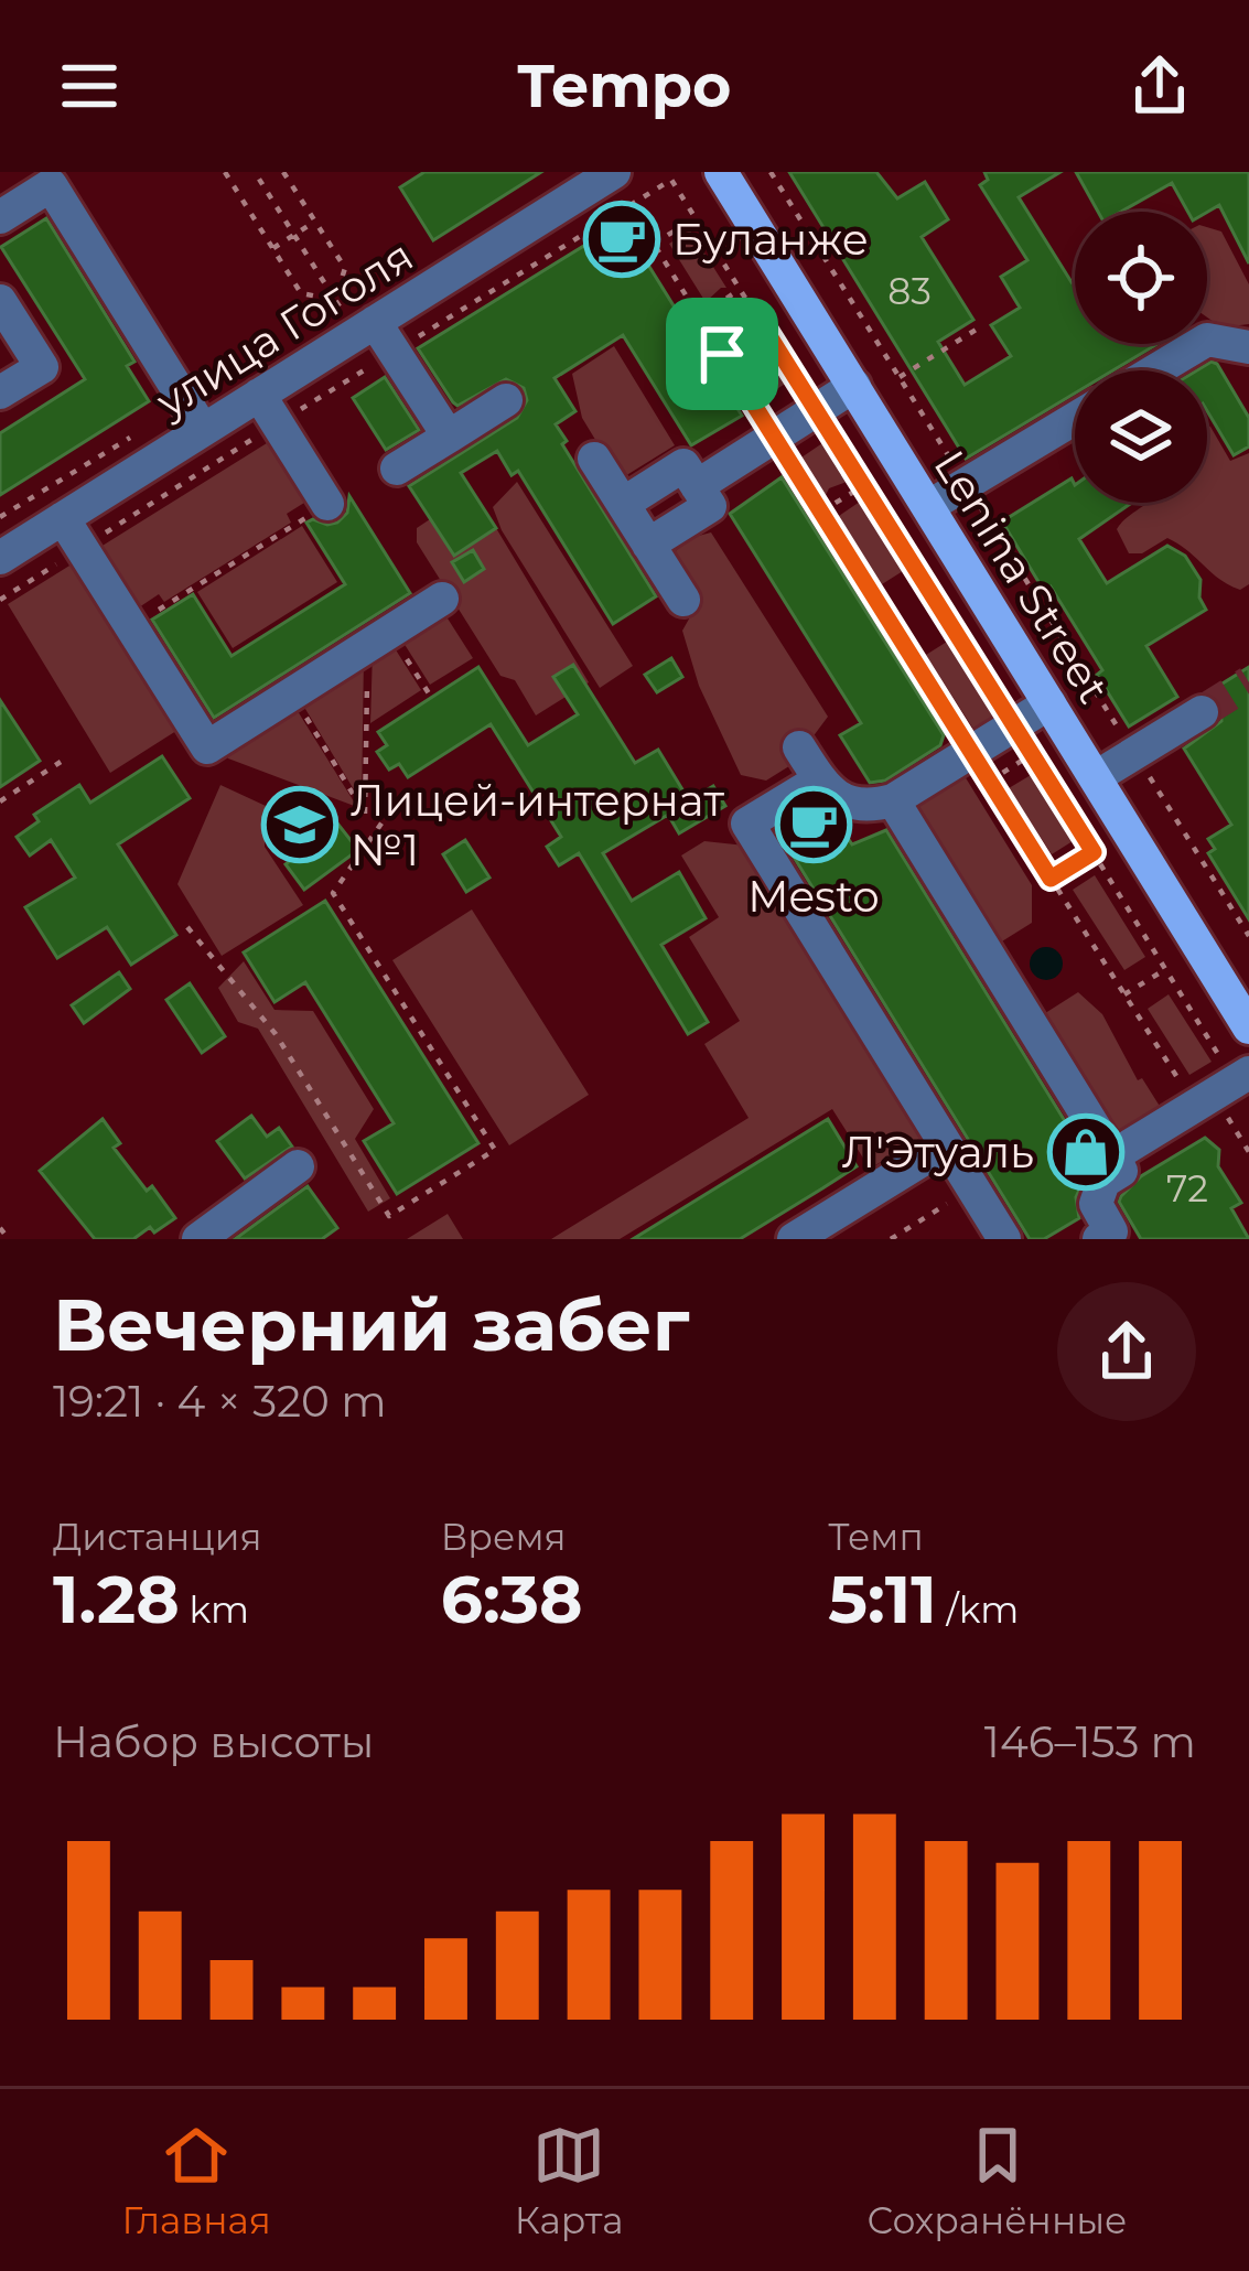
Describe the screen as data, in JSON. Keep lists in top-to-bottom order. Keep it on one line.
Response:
{"streets":{"main road":["Lenina Street"],"street":["улица Гоголя"]},"places":{"cafe":["Буланже","Mesto"],"school or university":["Лицей-интернат №1"],"shop":["Л'Этуаль"]},"house_numbers":["83","72"],"page":{"header":"Tempo","heading":["Вечерний забег","19:21 · 4 × 320 m"],"stats":[["Дистанция","1.28 km"],["Время","6:38"],["Темп","5:11 /km"]],"chart":["Набор высоты","146–153 m"],"tabs":["Главная","Карта","Сохранённые"]}}
